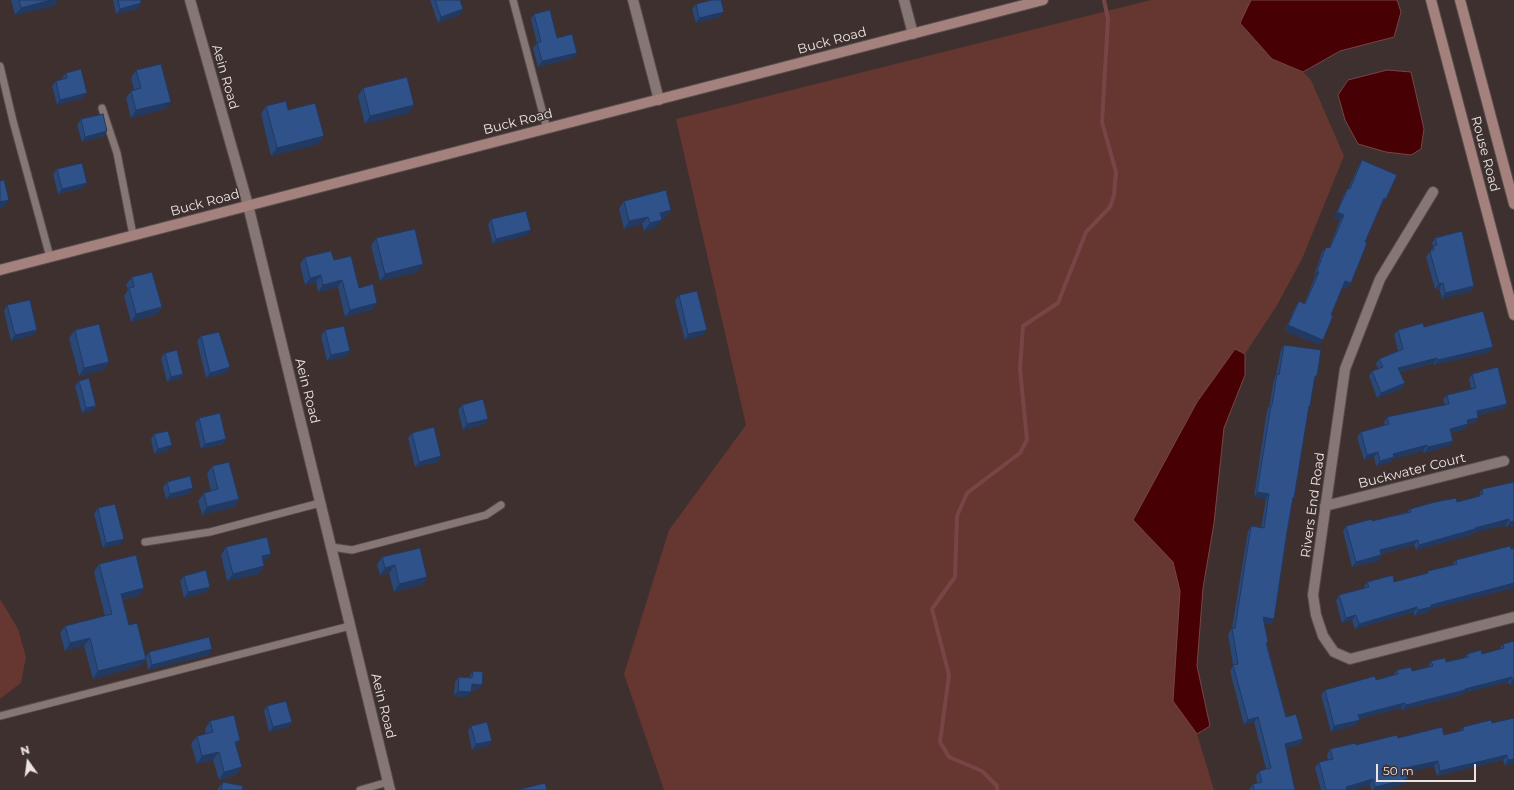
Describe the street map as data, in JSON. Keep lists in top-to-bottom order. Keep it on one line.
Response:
{"streets":{"street":["Buck Road","Aein Road","Rouse Road","Buckwater Court","Rivers End Road"]},"crossings":[["Buck Road","Aein Road"],["Buckwater Court","Rivers End Road"]],"scale_bar":"50 m","north":"top"}
